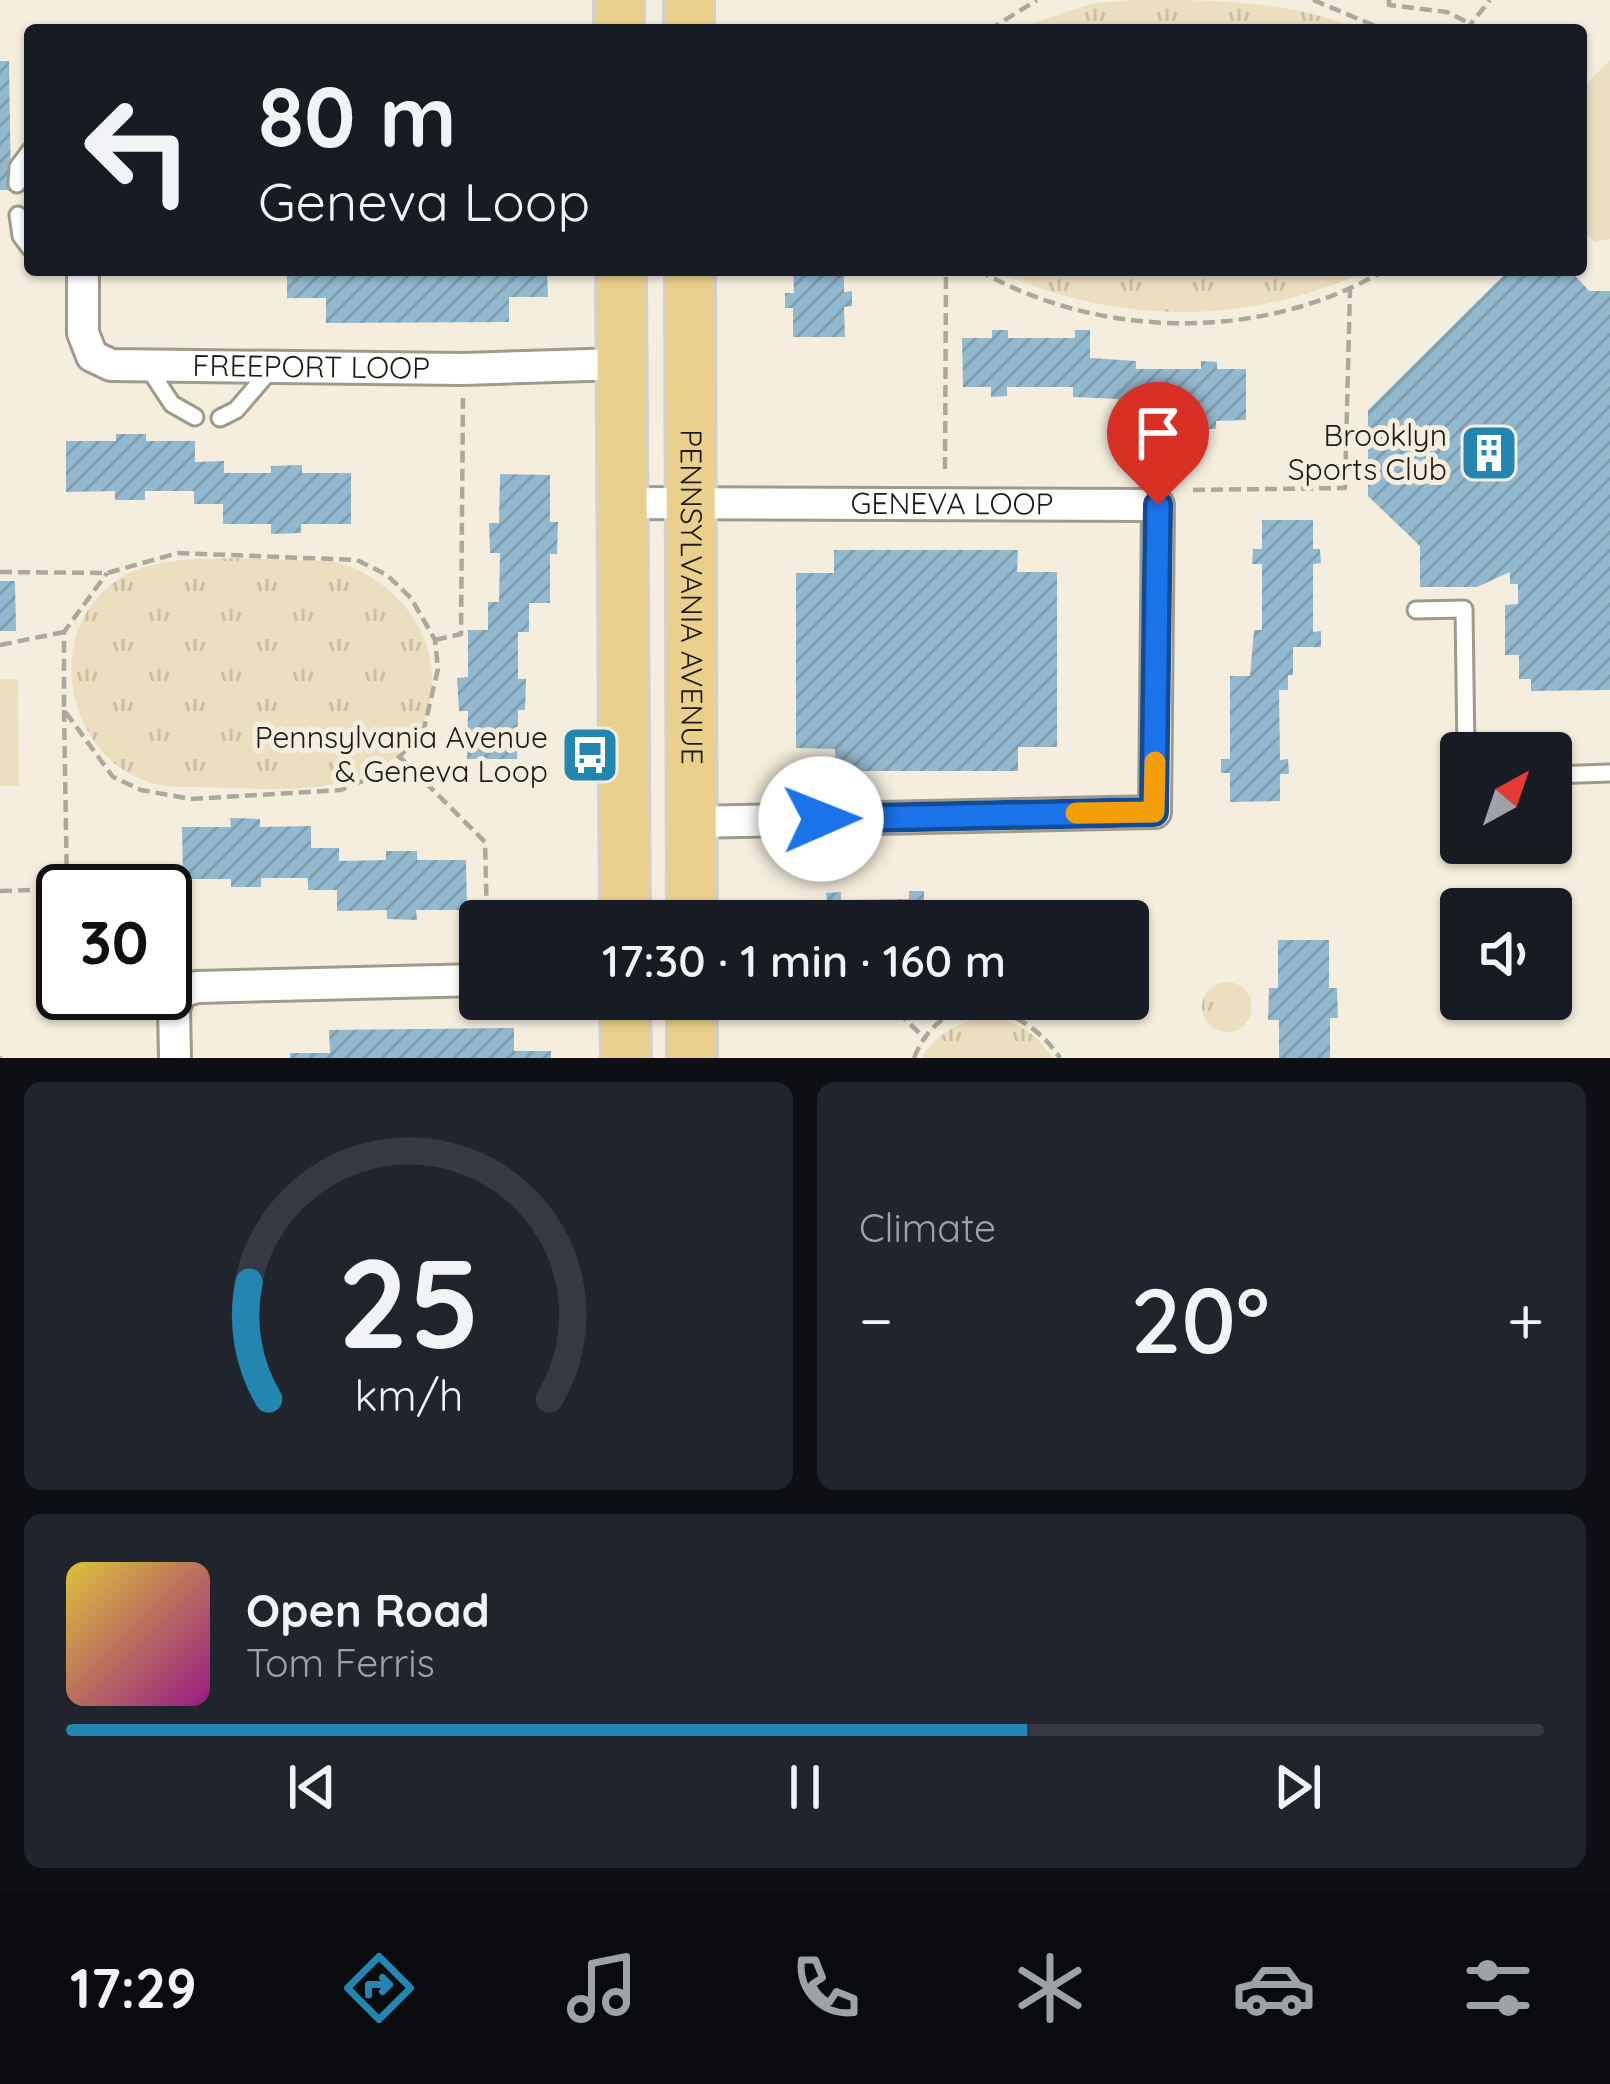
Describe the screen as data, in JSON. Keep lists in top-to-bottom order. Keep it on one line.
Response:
{"streets":{"main road":["PENNSYLVANIA AVENUE"],"street":["FREEPORT LOOP","GENEVA LOOP"]},"crossings":[["GENEVA LOOP","PENNSYLVANIA AVENUE"]],"places":{"building":["Brooklyn Sports Club"],"bus stop":["Pennsylvania Avenue & Geneva Loop"]},"north":"top right","page":{"turn":["80 m","Geneva Loop"],"limit":"30","trip":"17:30 · 1 min · 160 m","tile":"Climate","heat":["−","20°","+"],"song":["Open Road","Tom Ferris"],"tabs":"17:29","gauge":["25","km/h"]}}
